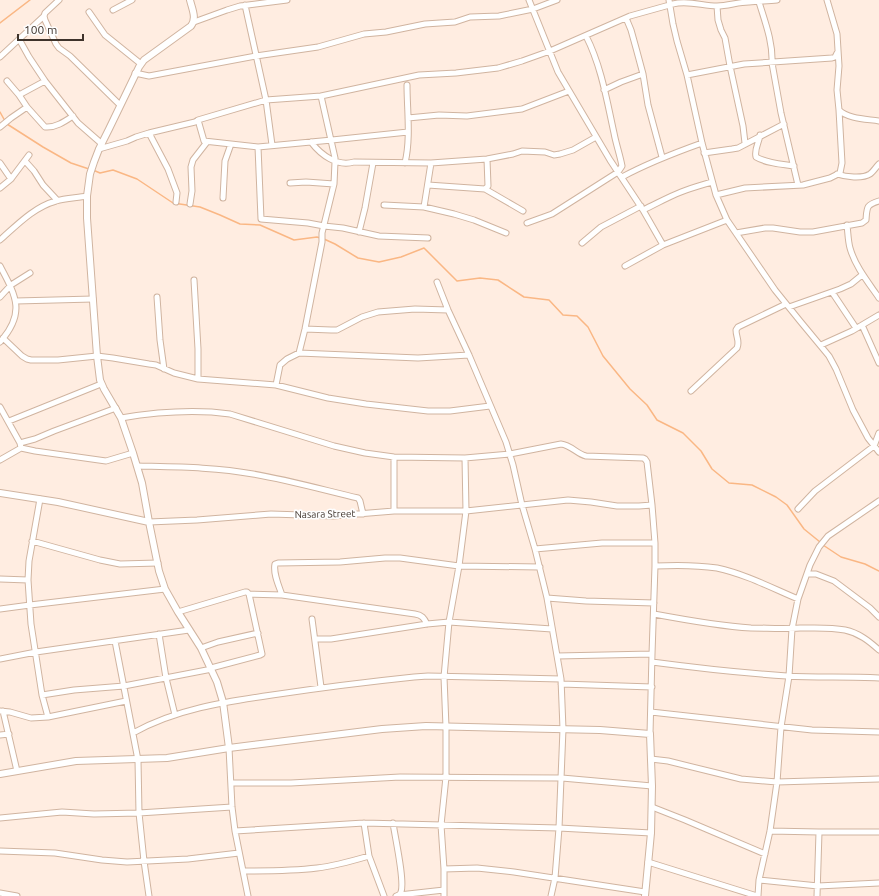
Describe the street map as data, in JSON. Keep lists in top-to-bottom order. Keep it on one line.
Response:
{"streets":{"street":["Nasara Street"]},"scale_bar":"100 m"}
